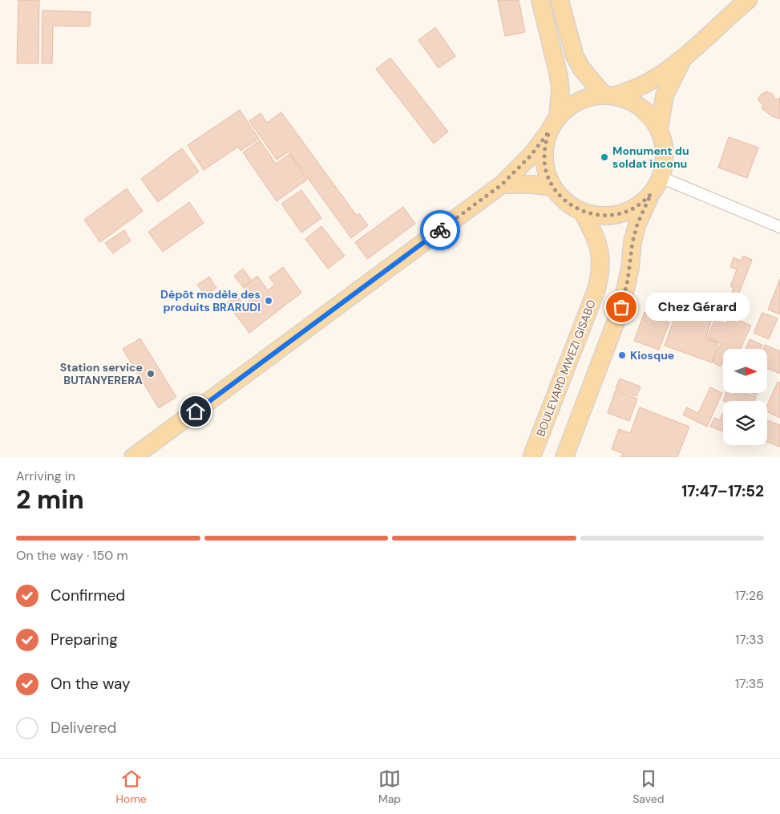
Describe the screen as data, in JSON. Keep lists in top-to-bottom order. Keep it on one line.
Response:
{"streets":{"main road":["BOULEVARD MWEZI GISABO"]},"places":["Monument du soldat inconu","Dépôt modèle des produits BRARUDI","Chez Gérard","Kiosque","Station service BUTANYERERA"],"north":"right","page":{"bubble":"Chez Gérard","heading":["2 min","Arriving in","17:47–17:52"],"bar":"On the way · 150 m","list":[["Confirmed","17:26"],["Preparing","17:33"],["On the way","17:35"],"Delivered"],"tabs":["Home","Map","Saved"]}}
